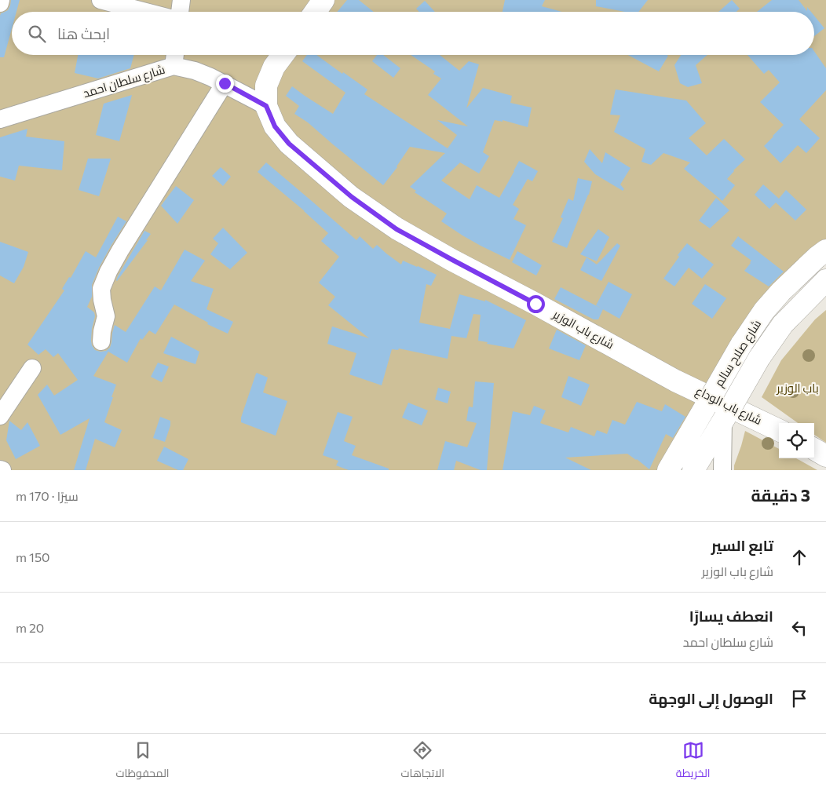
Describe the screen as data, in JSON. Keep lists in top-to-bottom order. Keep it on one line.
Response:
{"streets":{"main road":["شارع باب الوزير","شارع صلاح سالم","شارع باب الوداع"],"street":["شارع سلطان احمد"]},"crossings":[["شارع سلطان احمد","شارع باب الوزير"],["شارع باب الوزير","شارع باب الوداع"]],"parks":["باب الوزير"],"page":{"search":"ابحث هنا","heading":["3 دقيقة","سيرًا · 170 m"],"list":[["تابع السير","شارع باب الوزير","150 m"],["انعطف يسارًا","شارع سلطان احمد","20 m"],"الوصول إلى الوجهة"],"nav":["الخريطة","الاتجاهات","المحفوظات"]}}
